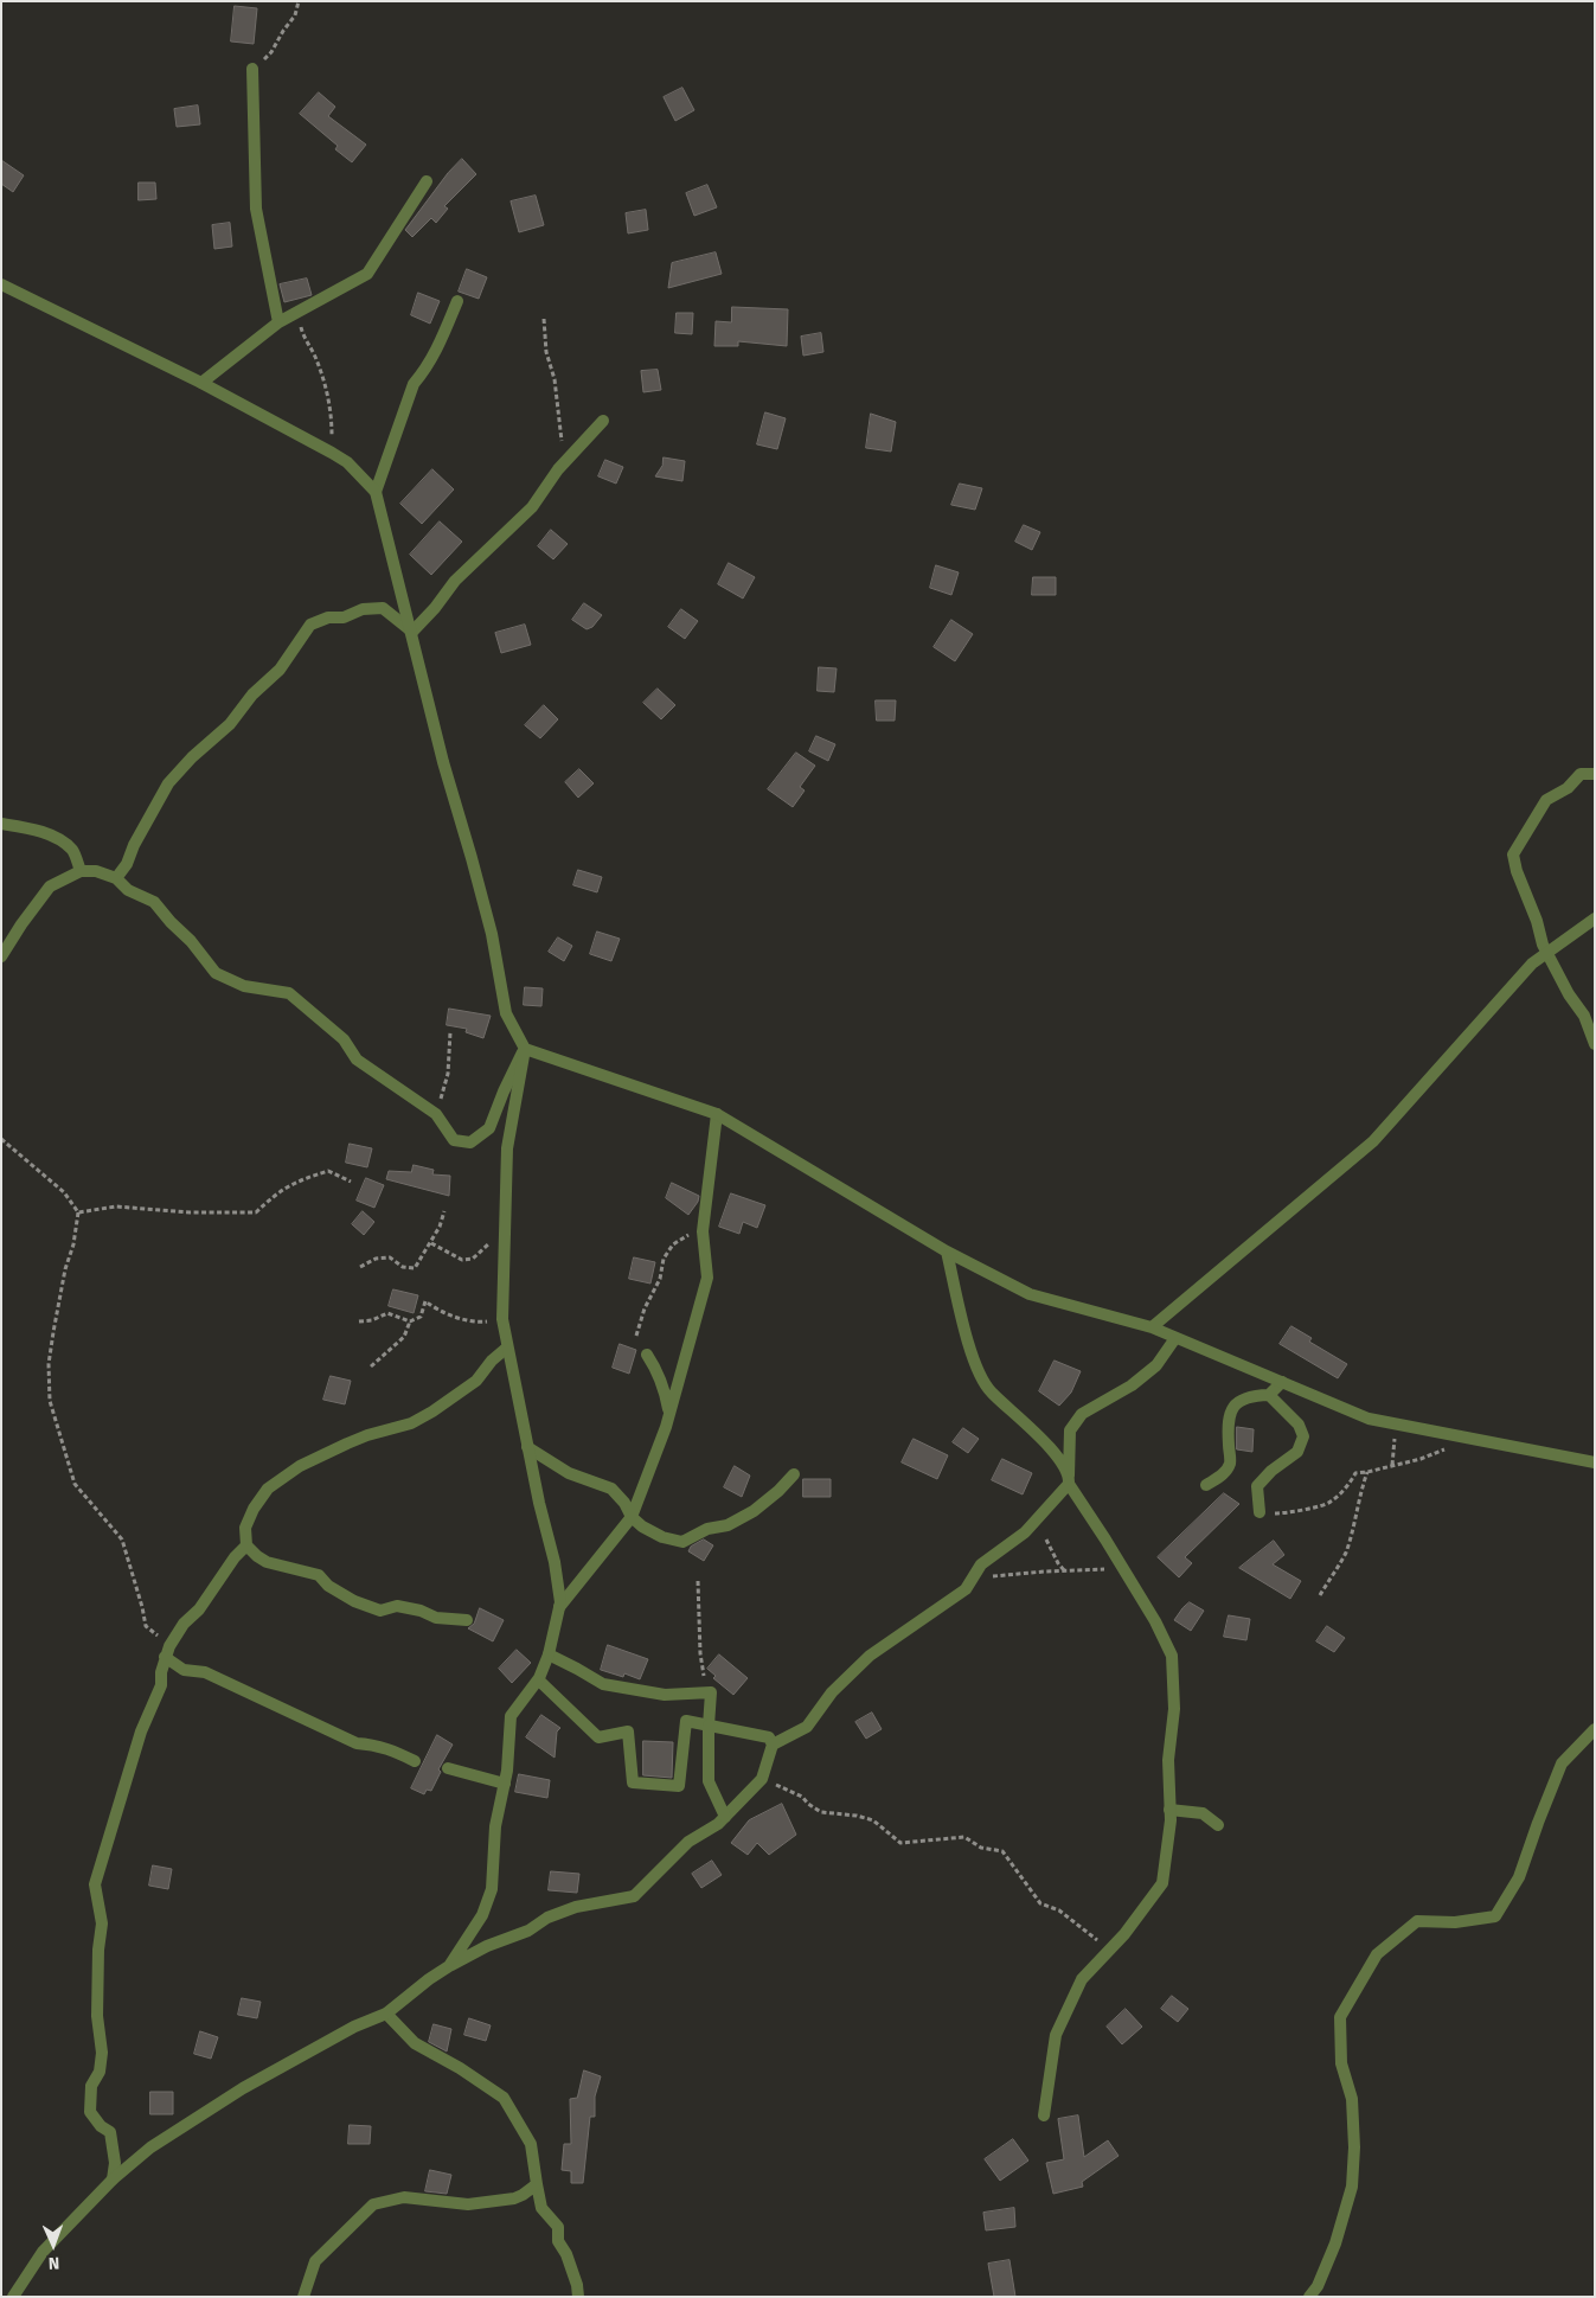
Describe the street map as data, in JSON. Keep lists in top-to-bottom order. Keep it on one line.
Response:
{"north":"bottom"}
